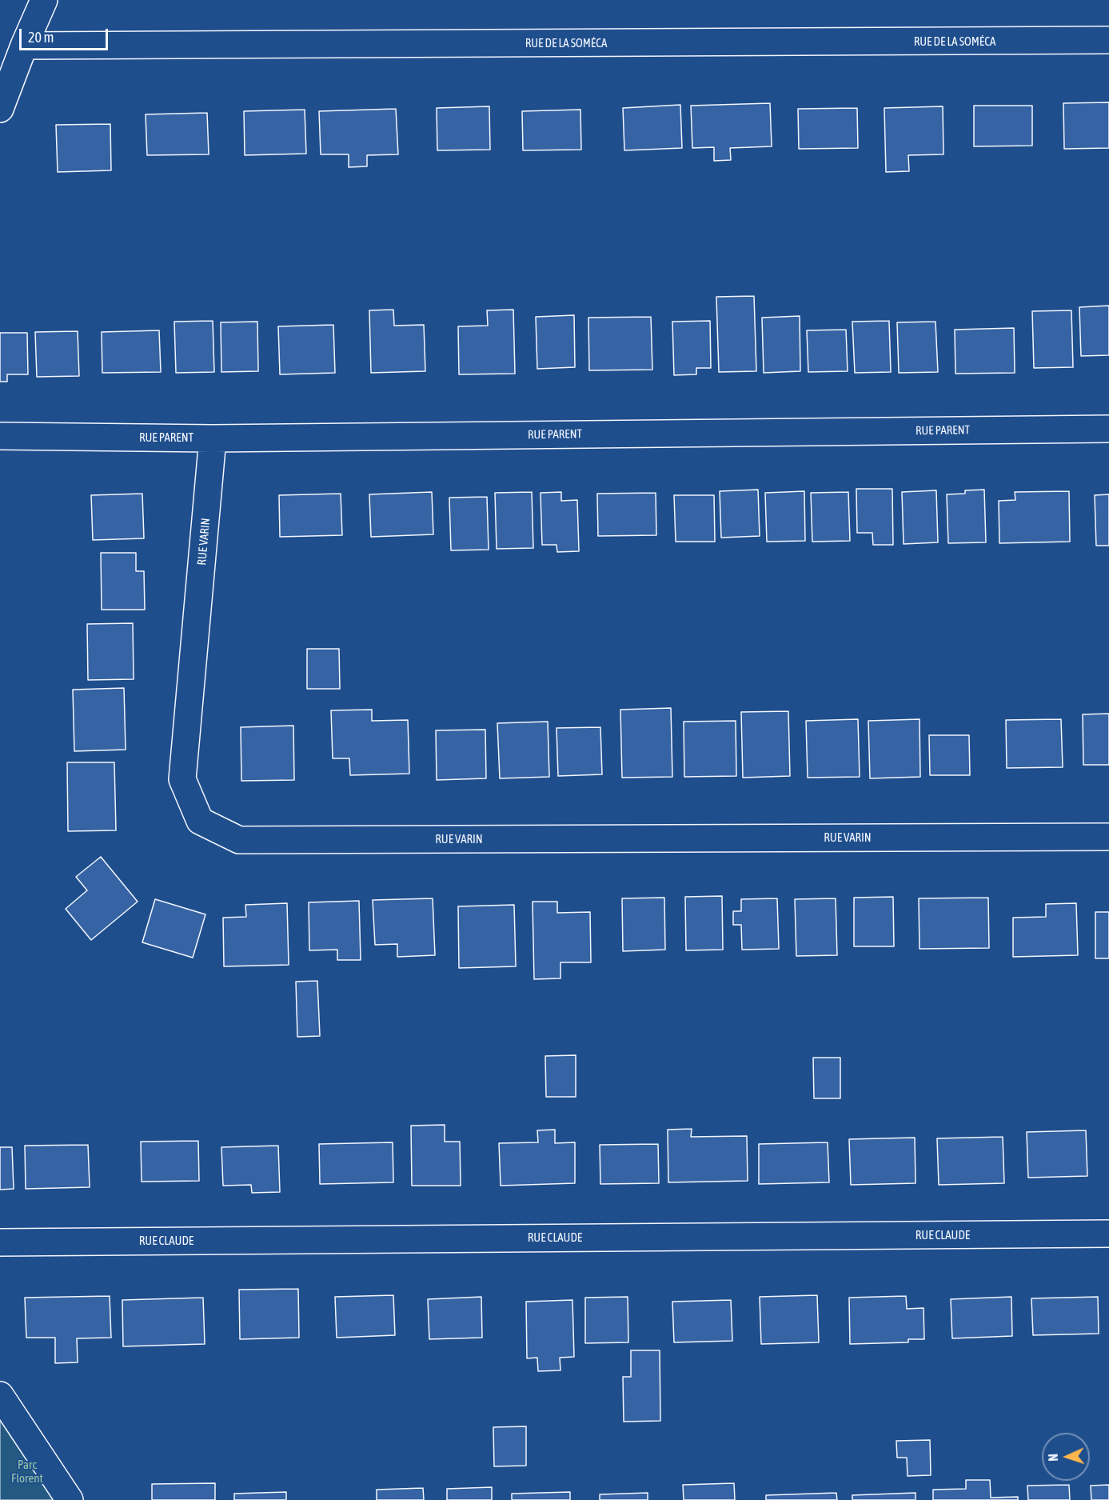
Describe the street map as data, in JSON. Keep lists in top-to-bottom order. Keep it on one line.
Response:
{"streets":{"street":["RUE DE LA SOMÉCA","RUE PARENT","RUE VARIN","RUE CLAUDE"]},"crossings":[["RUE PARENT","RUE VARIN"]],"parks":["Parc Florent"],"scale_bar":"20 m","north":"left"}
